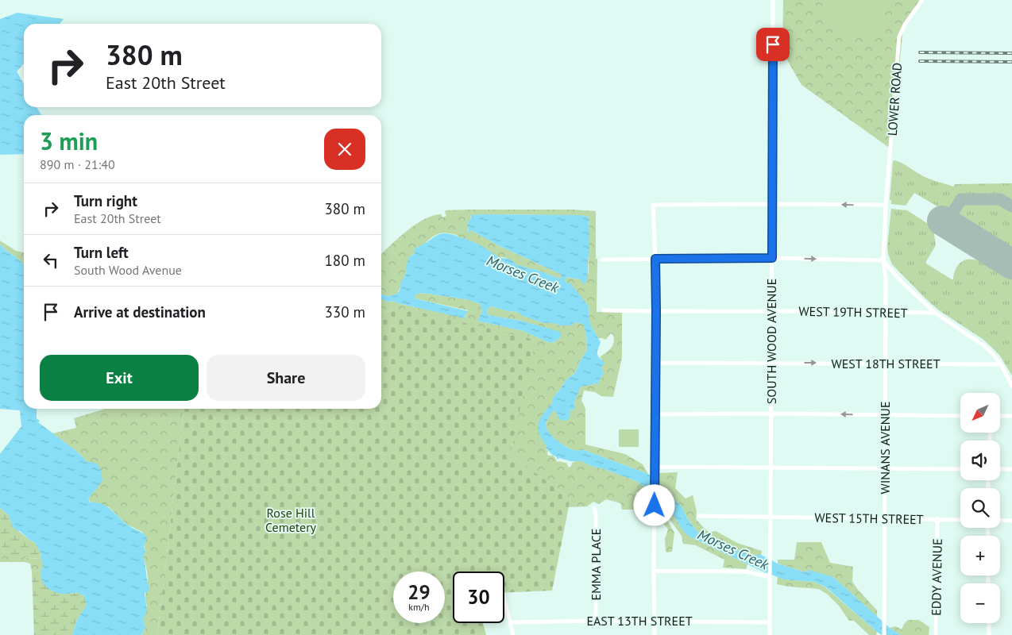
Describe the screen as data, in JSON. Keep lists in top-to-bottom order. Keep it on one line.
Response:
{"streets":{"street":["LOWER ROAD","WEST 19TH STREET","SOUTH WOOD AVENUE","WEST 18TH STREET","WINANS AVENUE","WEST 15TH STREET","EMMA PLACE","EDDY AVENUE","EAST 13TH STREET"]},"crossings":[["LOWER ROAD","WINANS AVENUE"],["WEST 19TH STREET","SOUTH WOOD AVENUE"],["WEST 19TH STREET","WINANS AVENUE"],["SOUTH WOOD AVENUE","WEST 18TH STREET"],["SOUTH WOOD AVENUE","WEST 15TH STREET"],["SOUTH WOOD AVENUE","EAST 13TH STREET"],["WEST 18TH STREET","WINANS AVENUE"],["WINANS AVENUE","WEST 15TH STREET"],["WEST 15TH STREET","EDDY AVENUE"],["EMMA PLACE","EAST 13TH STREET"]],"water":["Morses Creek"],"parks":["Rose Hill Cemetery"],"north":"bottom left","page":{"turn":["380 m","East 20th Street"],"heading":["3 min","890 m · 21:40"],"list":[{"name":"Turn right","note":"East 20th Street","value":"380 m"},{"name":"Turn left","note":"South Wood Avenue","value":"180 m"},{"name":"Arrive at destination","value":"330 m"}],"buttons":["Exit","Share"],"map_buttons":["+","−"],"speed":"29 km/h","limit":"30"}}
